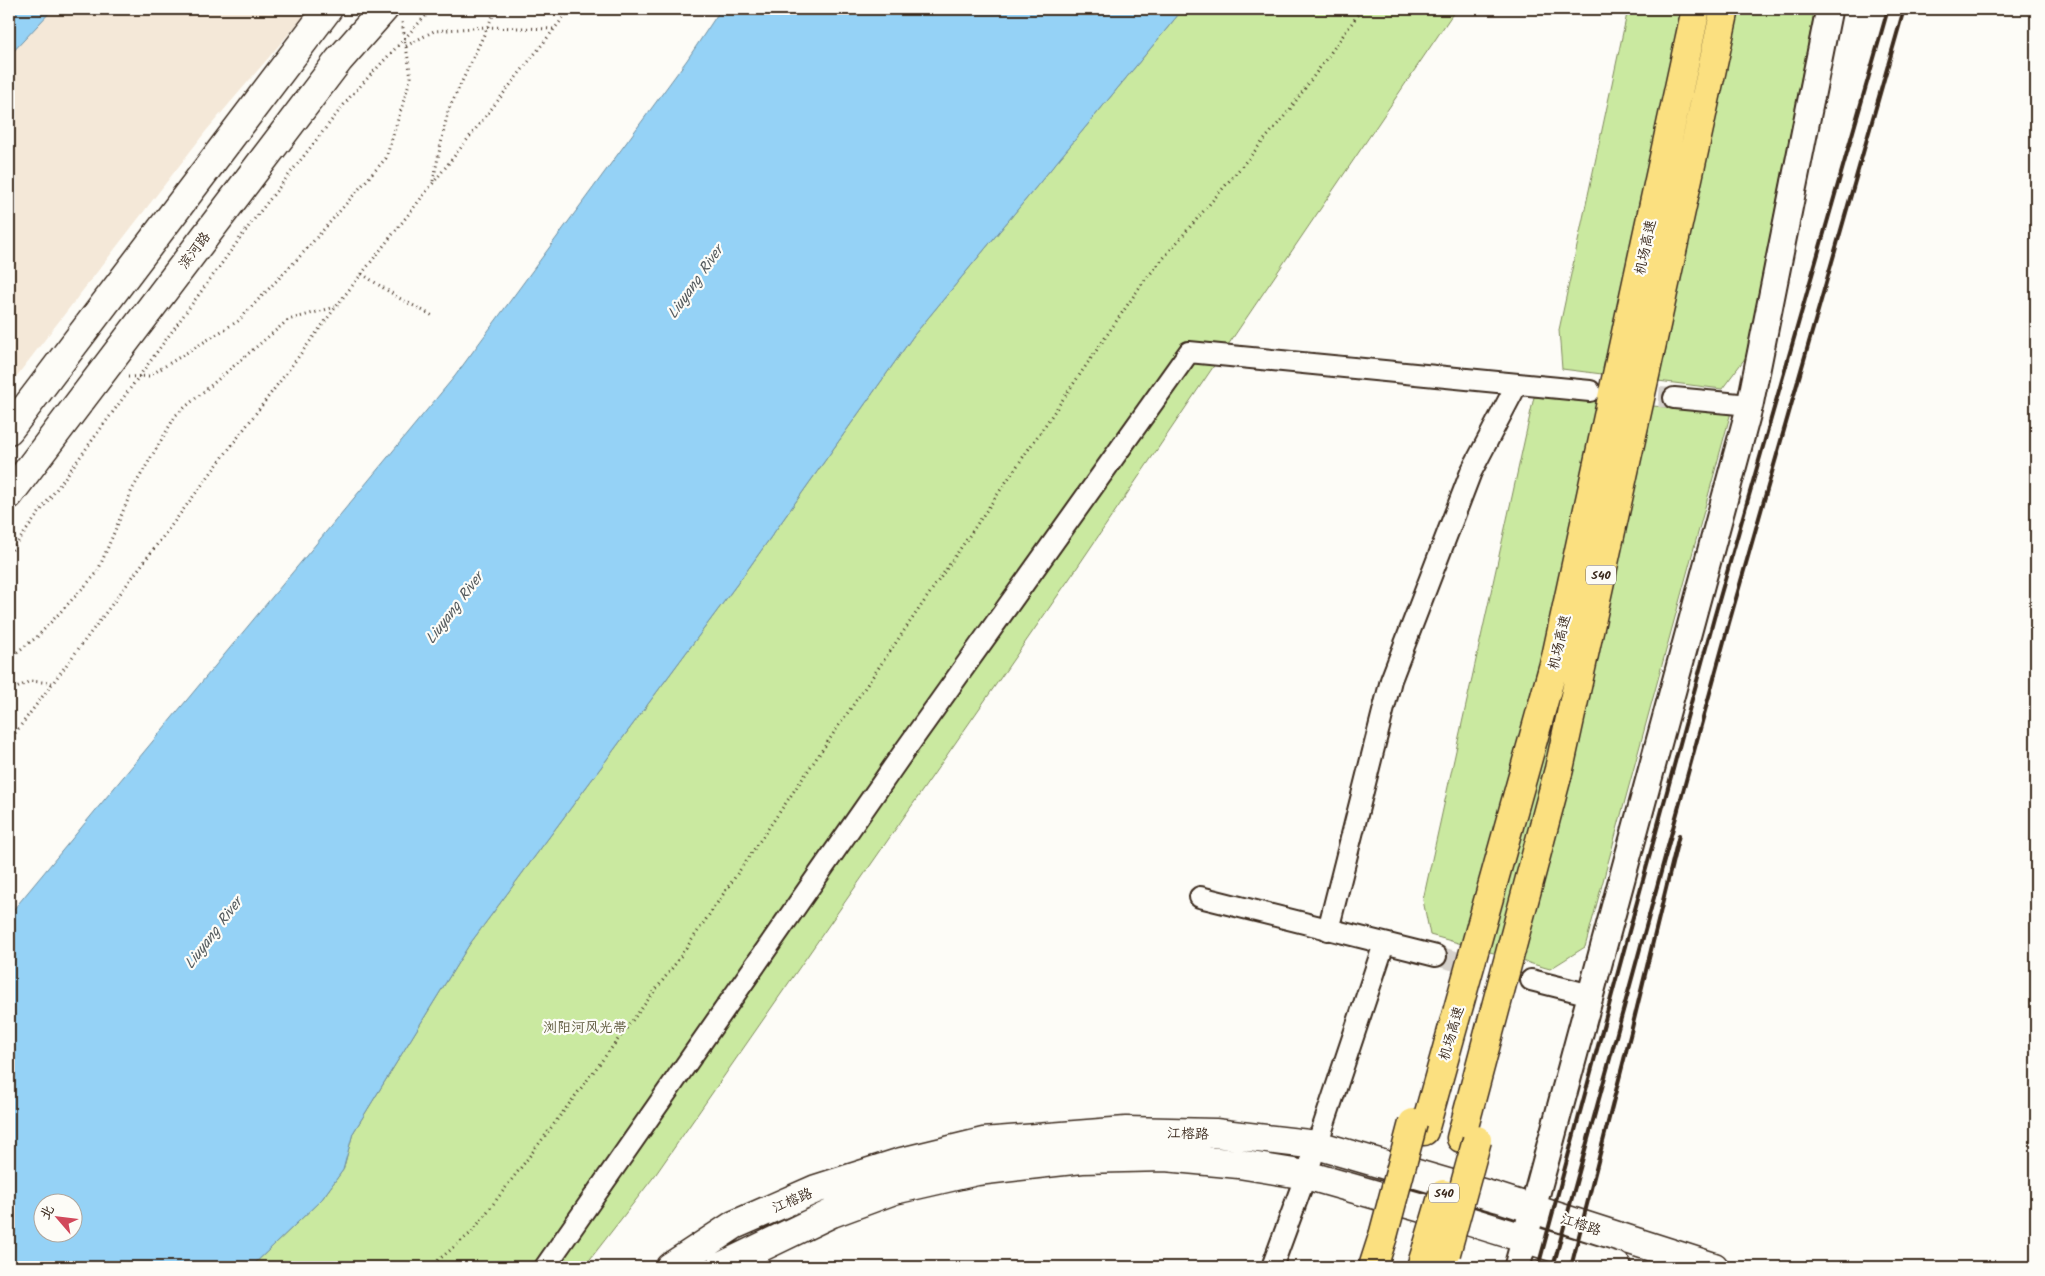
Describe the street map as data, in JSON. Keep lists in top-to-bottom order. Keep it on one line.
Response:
{"streets":{"highway":["机场高速","S40"],"main road":["滨河路","江榕路"]},"water":["Liuyang River"],"parks":["浏阳河风光带"],"north":"top left"}
